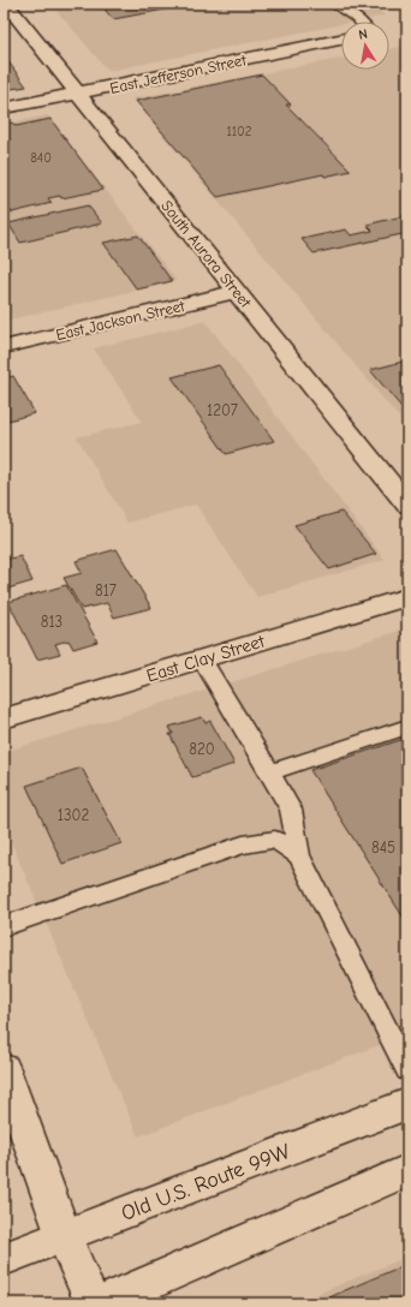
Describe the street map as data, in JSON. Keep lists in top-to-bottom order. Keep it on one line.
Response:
{"streets":{"street":["East Jefferson Street","South Aurora Street","East Jackson Street","East Clay Street","Old U.S. Route 99W"]},"crossings":[["East Jefferson Street","South Aurora Street"],["South Aurora Street","East Jackson Street"]],"house_numbers":["1102","840","1207","817","813","820","1302","845"],"north":"top"}
